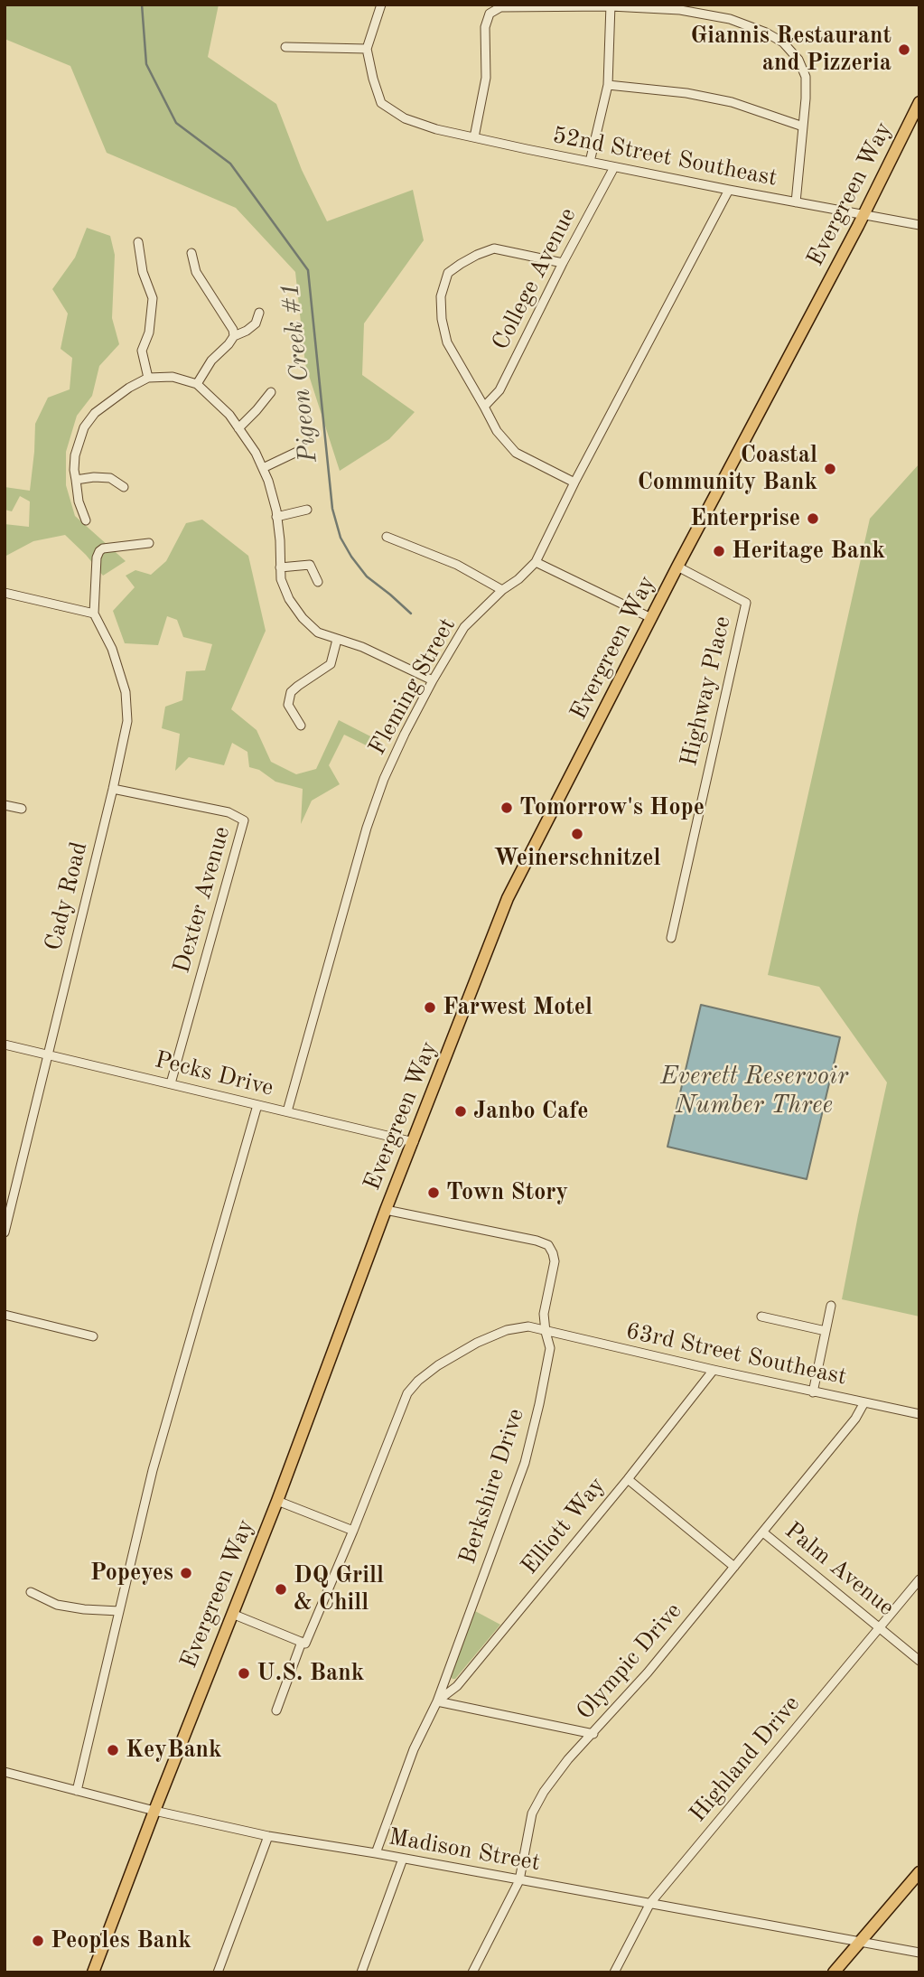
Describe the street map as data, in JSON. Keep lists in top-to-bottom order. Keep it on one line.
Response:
{"streets":{"main road":["Evergreen Way"],"street":["52nd Street Southeast","College Avenue","Fleming Street","Highway Place","Cady Road","Dexter Avenue","Pecks Drive","63rd Street Southeast","Berkshire Drive","Elliott Way","Palm Avenue","Olympic Drive","Highland Drive","Madison Street"]},"crossings":[["52nd Street Southeast","Evergreen Way"],["52nd Street Southeast","College Avenue"],["52nd Street Southeast","Fleming Street"],["Evergreen Way","Highway Place"],["Evergreen Way","Pecks Drive"],["Evergreen Way","Berkshire Drive"],["Evergreen Way","Madison Street"],["Fleming Street","Pecks Drive"],["Cady Road","Dexter Avenue"],["Cady Road","Pecks Drive"],["Dexter Avenue","Pecks Drive"],["63rd Street Southeast","Berkshire Drive"],["63rd Street Southeast","Elliott Way"],["63rd Street Southeast","Olympic Drive"],["Berkshire Drive","Elliott Way"],["Berkshire Drive","Madison Street"],["Palm Avenue","Olympic Drive"],["Palm Avenue","Highland Drive"],["Olympic Drive","Madison Street"],["Highland Drive","Madison Street"]],"water":["Pigeon Creek #1","Everett Reservoir Number Three"],"places":["Giannis Restaurant and Pizzeria","Coastal Community Bank","Enterprise","Heritage Bank","Tomorrow's Hope","Weinerschnitzel","Farwest Motel","Janbo Cafe","Town Story","Popeyes","DQ Grill & Chill","U.S. Bank","KeyBank","Peoples Bank"]}
